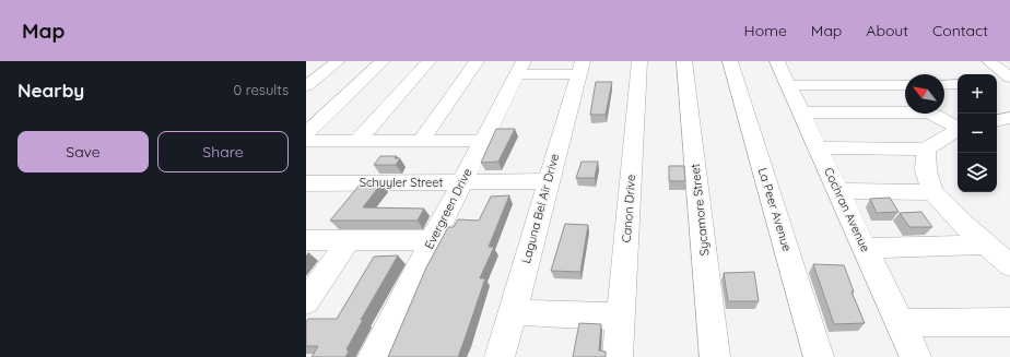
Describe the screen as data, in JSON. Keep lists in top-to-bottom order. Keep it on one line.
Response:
{"streets":{"street":["Schuyler Street","Evergreen Drive","Laguna Bel Air Drive","Canon Drive","Sycamore Street","La Peer Avenue","Cochran Avenue"]},"crossings":[["Schuyler Street","Evergreen Drive"],["Schuyler Street","Laguna Bel Air Drive"]],"north":"top left","page":{"header":"Map","nav":["Home","Map","About","Contact"],"heading":["Nearby","0 results"],"map_buttons":["+","−"],"buttons":["Save","Share"]}}
